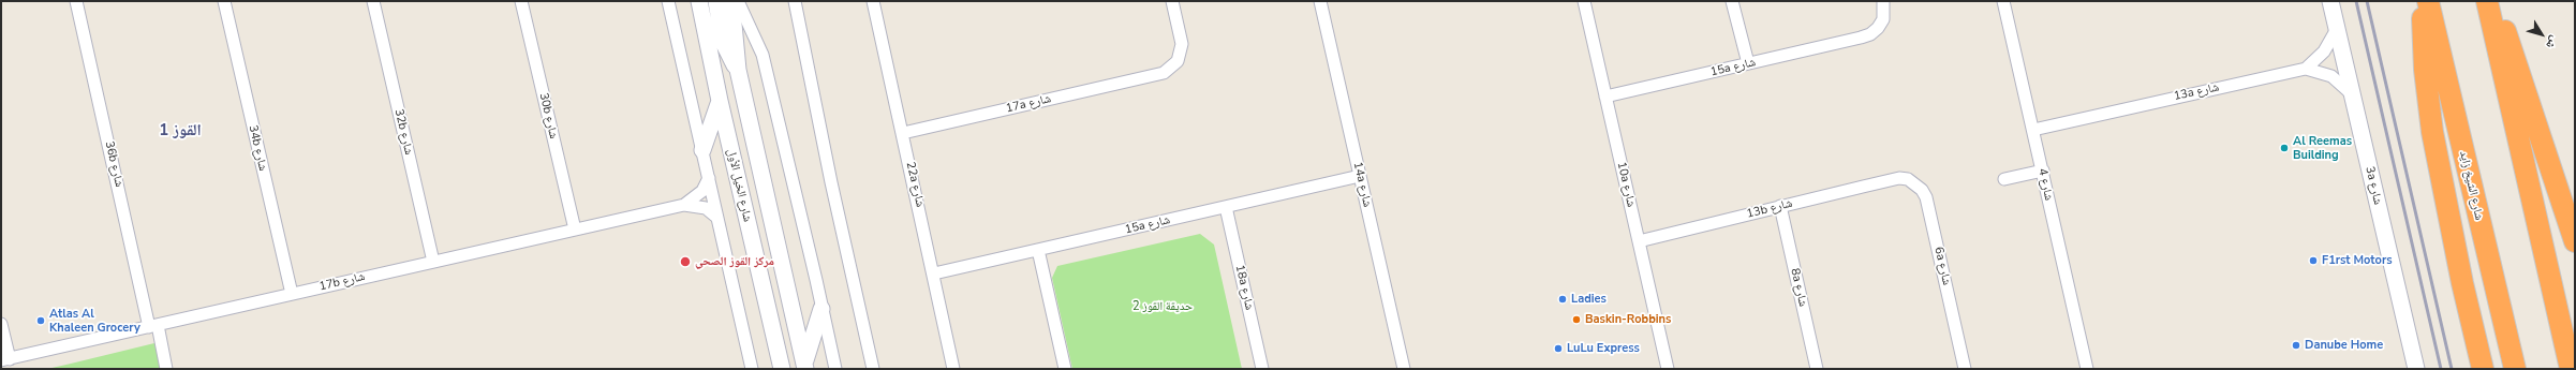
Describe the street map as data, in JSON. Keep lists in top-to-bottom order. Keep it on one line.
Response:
{"streets":{"highway":["شارع الشيخ زايد"],"main road":["شارع الخيل الأول","3a شارع"],"street":["15a شارع","13a شارع","17a شارع","30b شارع","32b شارع","34b شارع","36b شارع","22a شارع","14a شارع","10a شارع","شارع 4","13b شارع","6a شارع","17b شارع","18a شارع","8a شارع"]},"crossings":[["15a شارع","22a شارع"],["15a شارع","14a شارع"],["15a شارع","10a شارع"],["15a شارع","18a شارع"],["13a شارع","شارع 4"],["13a شارع","3a شارع"],["17a شارع","22a شارع"],["30b شارع","17b شارع"],["32b شارع","17b شارع"],["34b شارع","17b شارع"],["36b شارع","17b شارع"],["10a شارع","13b شارع"],["13b شارع","6a شارع"],["13b شارع","8a شارع"]],"districts":["القوز 1"],"parks":["حديقة القوز 2"],"places":["Al Reemas Building","F1rst Motors","مركز القوز الصحي","Ladies","Baskin-Robbins","Atlas Al Khaleen Grocery","Danube Home","LuLu Express"],"north":"bottom right"}
